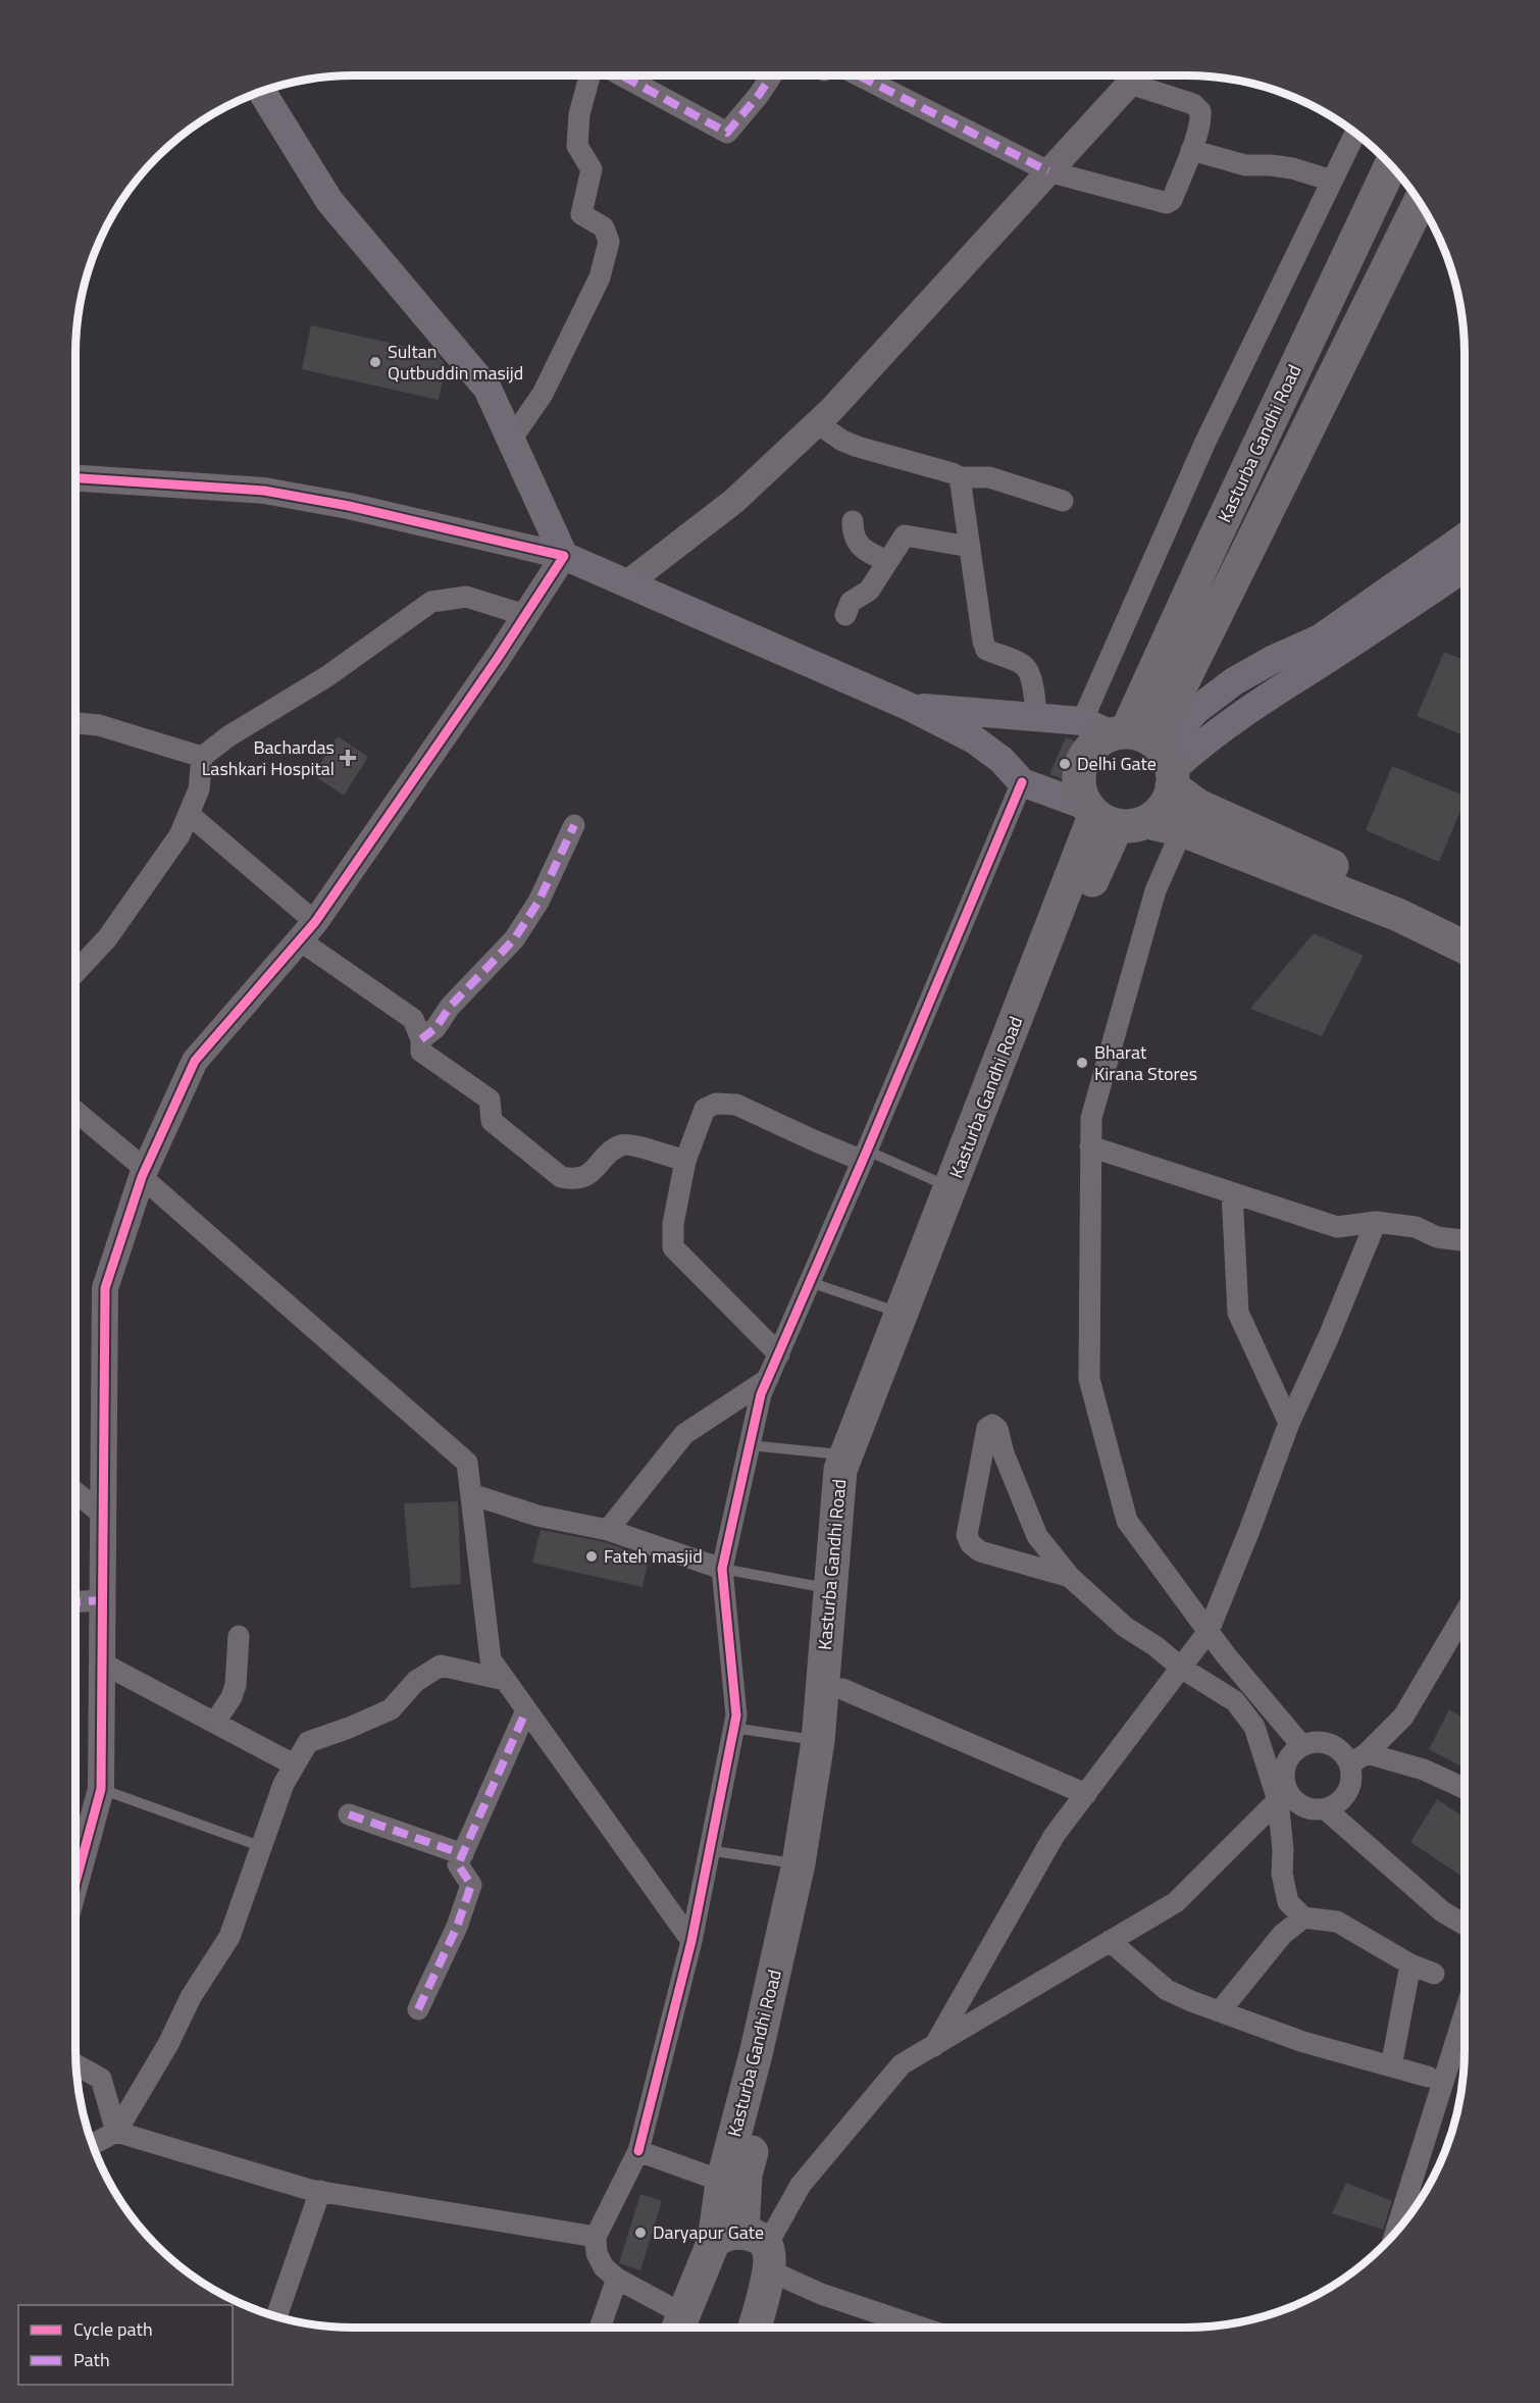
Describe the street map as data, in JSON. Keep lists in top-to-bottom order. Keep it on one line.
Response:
{"streets":{"main road":["Kasturba Gandhi Road"]},"places":{"other":["Sultan Qutbuddin masijd","Delhi Gate","Bharat Kirana Stores","Fateh masjid","Daryapur Gate"],"health":["Bachardas Lashkari Hospital"]},"legend":["Cycle path","Path"]}
